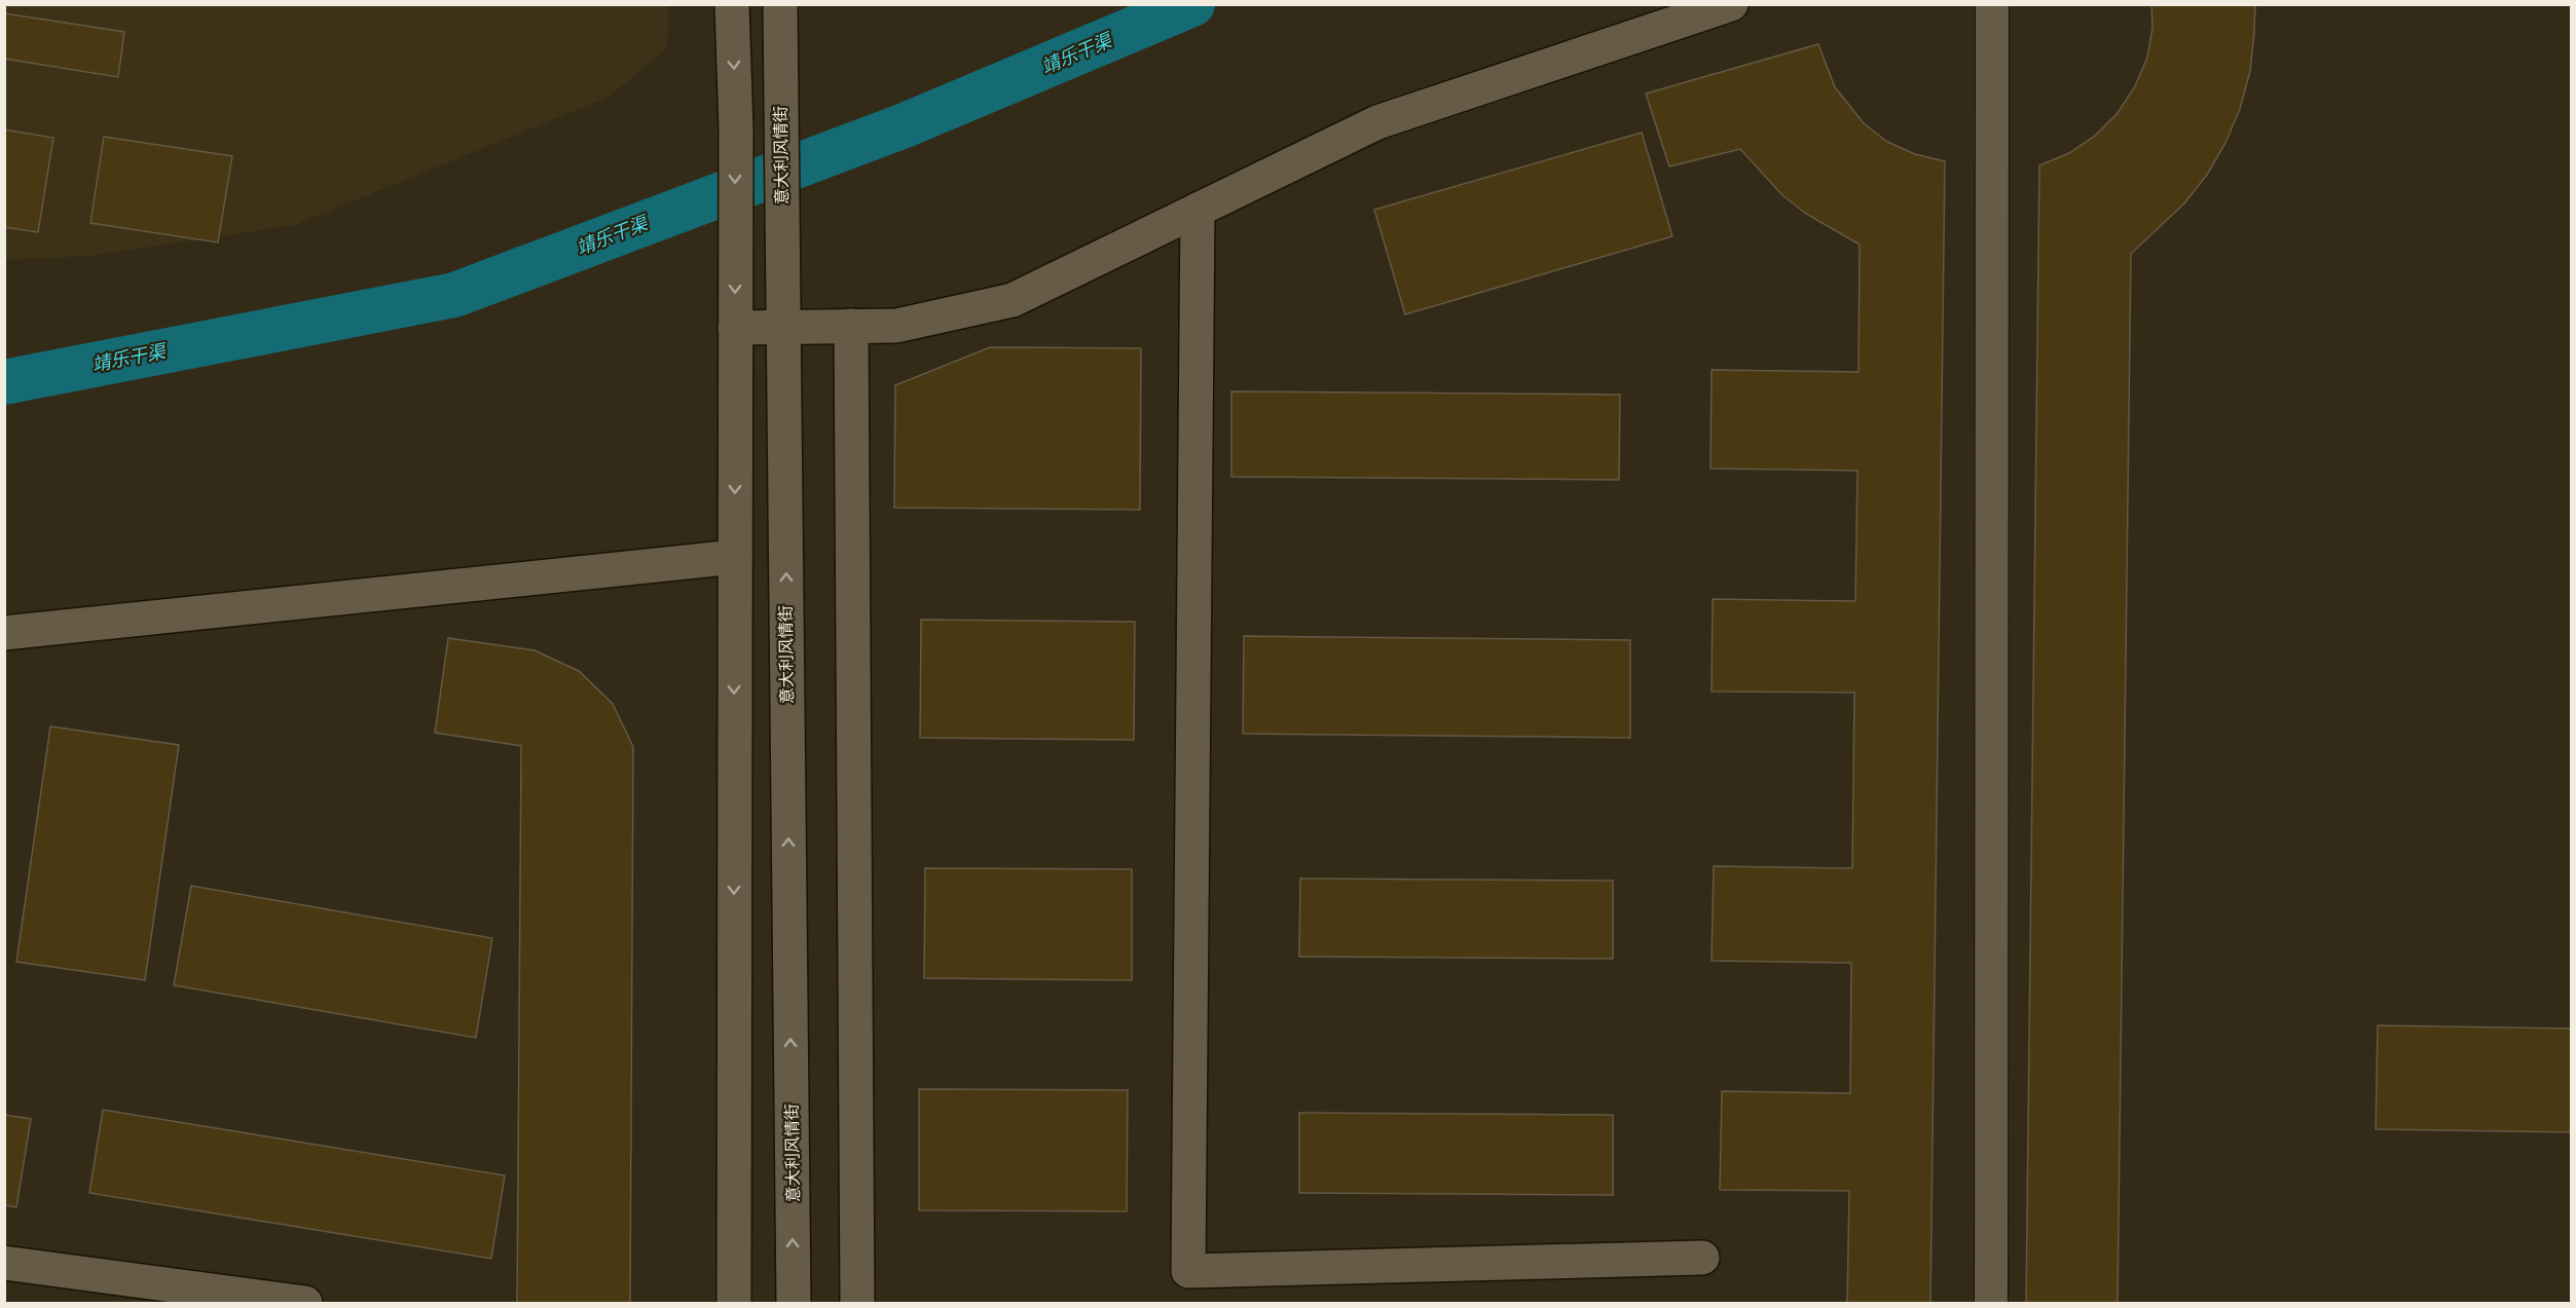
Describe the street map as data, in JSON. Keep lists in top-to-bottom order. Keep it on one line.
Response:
{"streets":{"street":["意大利风情街"]},"water":["靖乐干渠"]}
